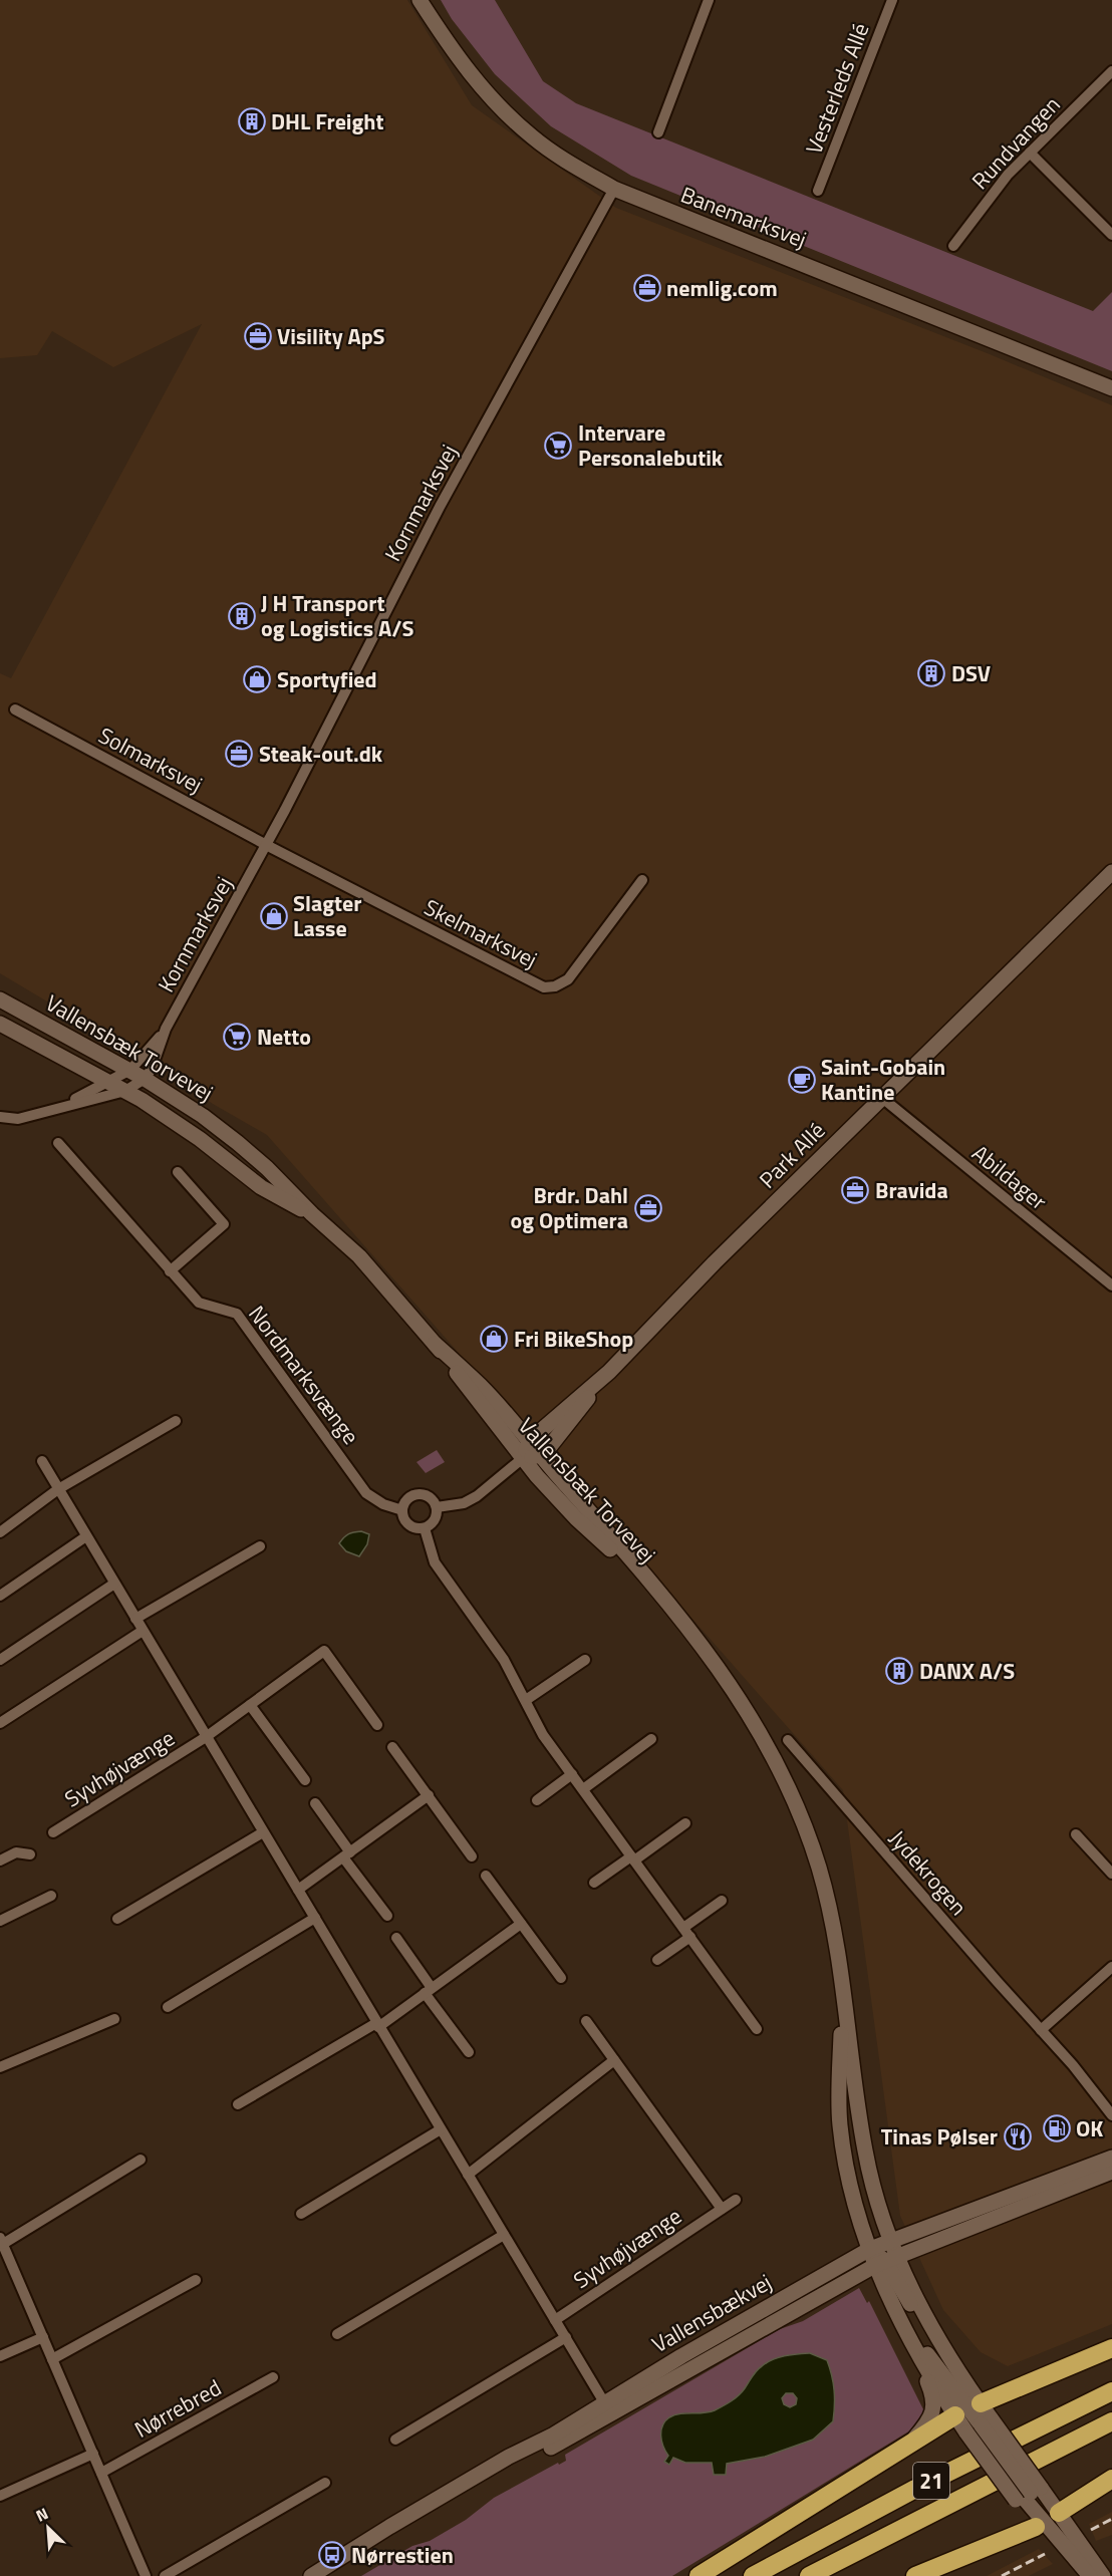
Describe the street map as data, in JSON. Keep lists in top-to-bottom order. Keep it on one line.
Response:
{"streets":{"highway":["21"],"street":["Vesterleds Allé","Rundvangen","Banemarksvej","Kornmarksvej","Solmarksvej","Skelmarksvej","Vallensbæk Torvevej","Park Allé","Abildager","Nordmarksvænge","Syvhøjvænge","Jydekrogen","Vallensbækvej","Nørrebred"]},"crossings":[["Banemarksvej","Kornmarksvej"],["Kornmarksvej","Solmarksvej"],["Kornmarksvej","Skelmarksvej"],["Kornmarksvej","Vallensbæk Torvevej"],["Solmarksvej","Skelmarksvej"],["Vallensbæk Torvevej","Park Allé"],["Vallensbæk Torvevej","Vallensbækvej"],["Park Allé","Abildager"],["Syvhøjvænge","Vallensbækvej"]],"places":{"building":["DHL Freight","J H Transport og Logistics A/S","DSV","DANX A/S"],"office":["nemlig.com","Visility ApS","Steak-out.dk","Bravida","Brdr. Dahl og Optimera"],"supermarket":["Intervare Personalebutik","Netto"],"shop":["Sportyfied","Slagter Lasse","Fri BikeShop"],"cafe":["Saint-Gobain Kantine"],"fuel station":["OK"],"restaurant":["Tinas Pølser"],"bus stop":["Nørrestien"]},"north":"top left"}
